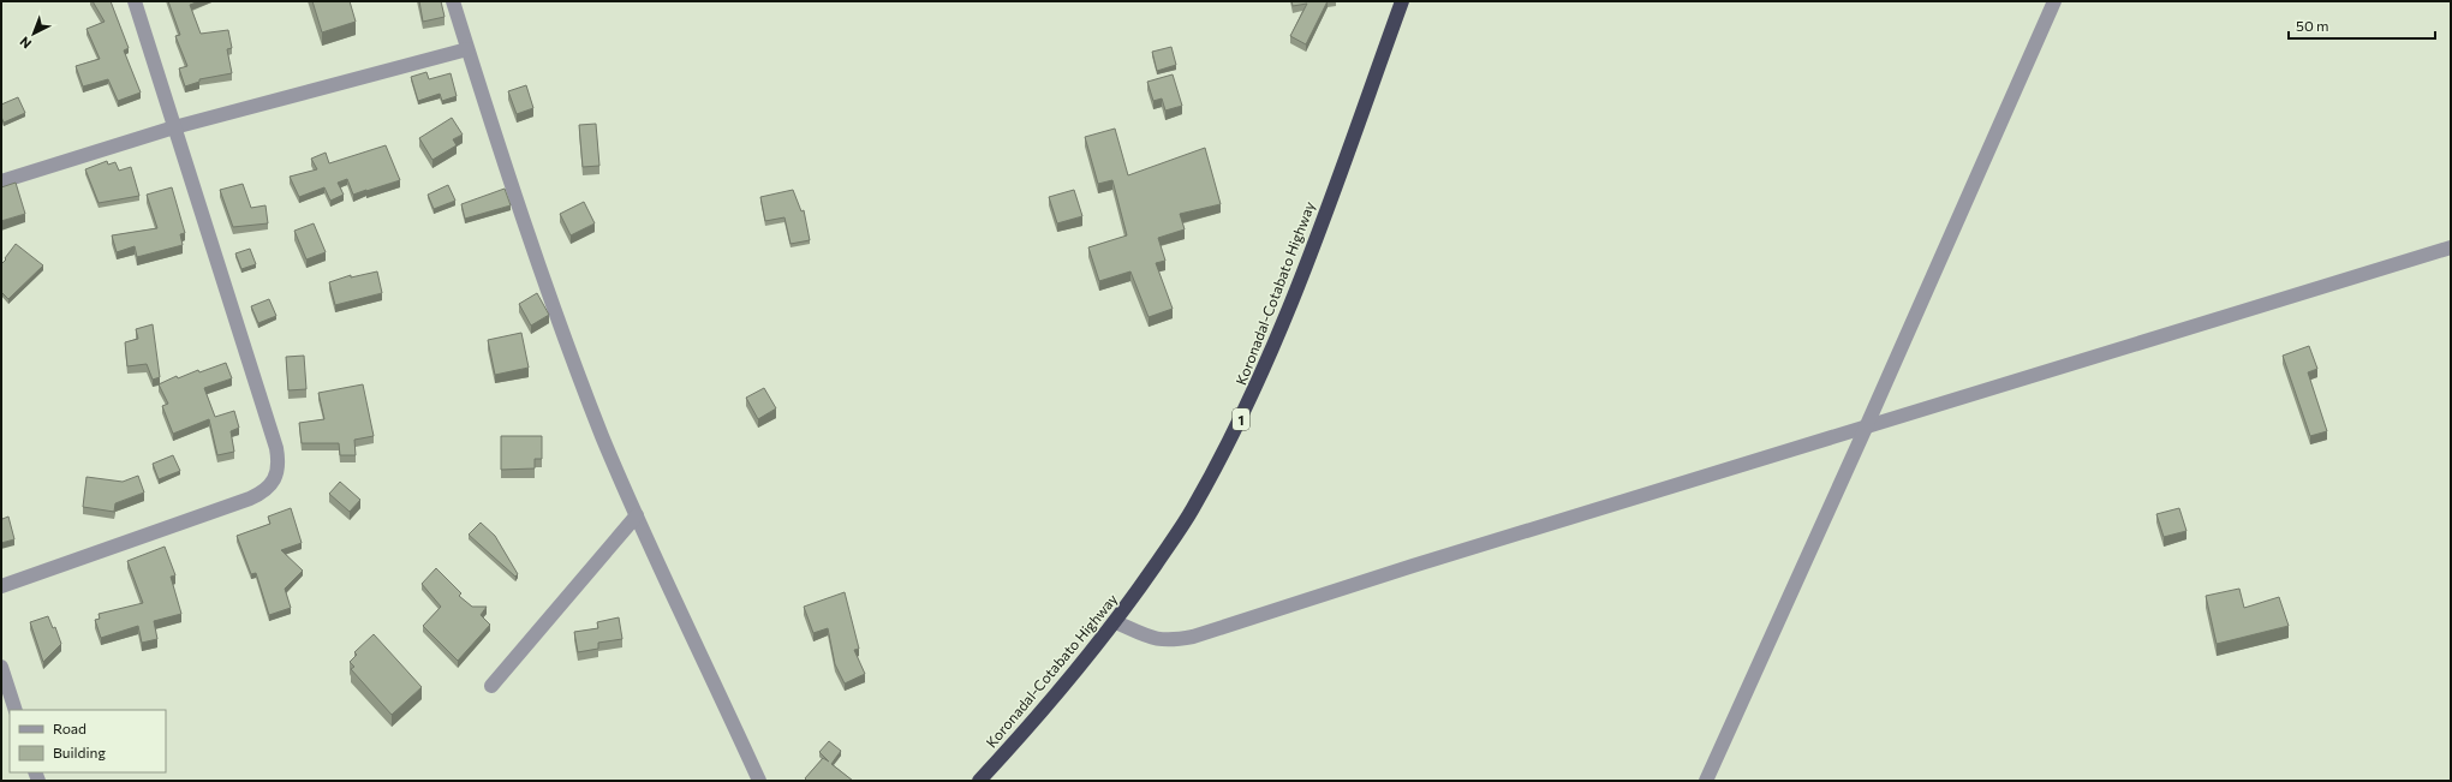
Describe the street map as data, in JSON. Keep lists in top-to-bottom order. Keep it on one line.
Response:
{"streets":{"highway":["Koronadal-Cotabato Highway","1"]},"legend":["Road","Building"],"scale_bar":"50 m","north":"bottom left"}
